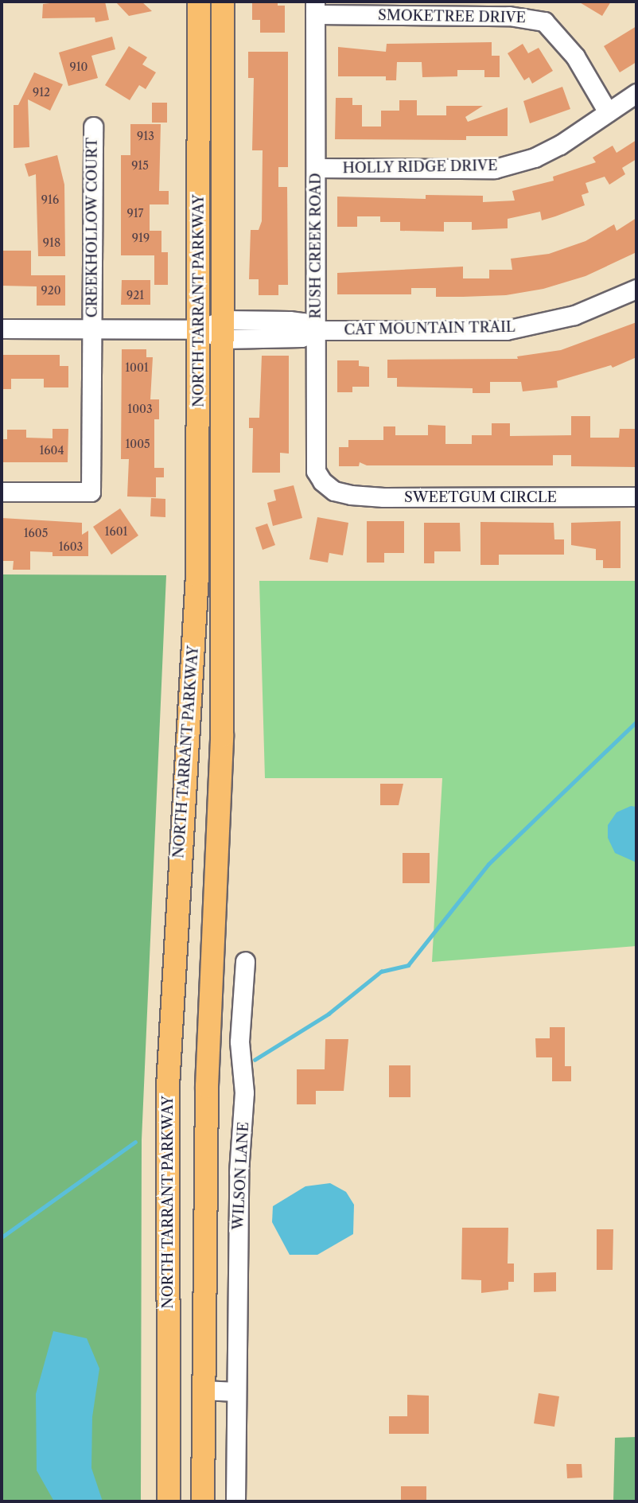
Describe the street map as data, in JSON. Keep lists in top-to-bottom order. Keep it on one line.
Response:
{"streets":{"main road":["NORTH TARRANT PARKWAY"],"street":["SMOKETREE DRIVE","HOLLY RIDGE DRIVE","CREEKHOLLOW COURT","RUSH CREEK ROAD","CAT MOUNTAIN TRAIL","SWEETGUM CIRCLE","WILSON LANE"]},"crossings":[["SMOKETREE DRIVE","HOLLY RIDGE DRIVE"],["SMOKETREE DRIVE","RUSH CREEK ROAD"],["HOLLY RIDGE DRIVE","RUSH CREEK ROAD"],["CREEKHOLLOW COURT","CAT MOUNTAIN TRAIL"],["RUSH CREEK ROAD","CAT MOUNTAIN TRAIL"],["RUSH CREEK ROAD","SWEETGUM CIRCLE"],["NORTH TARRANT PARKWAY","CAT MOUNTAIN TRAIL"]],"house_numbers":["910","912","913","915","916","917","919","918","920","921","1001","1003","1005","1604","1601","1605","1603"]}
